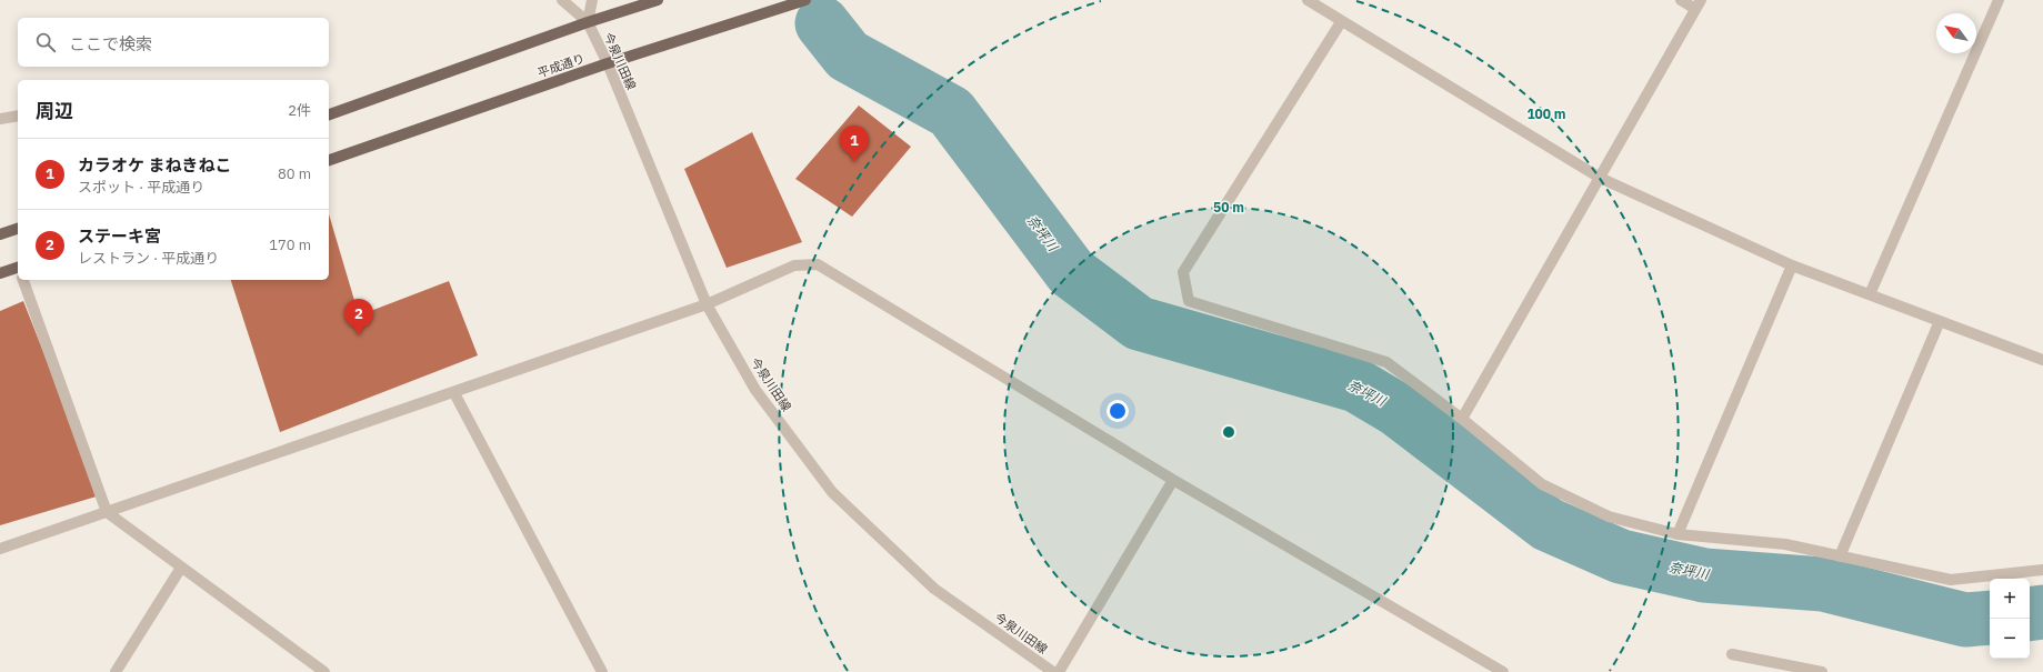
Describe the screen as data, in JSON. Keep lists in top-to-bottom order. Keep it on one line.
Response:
{"streets":{"main road":["平成通り"],"street":["今泉川田線"]},"crossings":[["今泉川田線","平成通り"]],"water":["奈坪川"],"north":"top left","page":{"search":"ここで検索","heading":["周辺","2件"],"pins":["1","2"],"list":[{"mark":"1","name":"カラオケ まねきねこ","note":"スポット · 平成通り","value":"80 m"},{"mark":"2","name":"ステーキ宮","note":"レストラン · 平成通り","value":"170 m"}],"map_buttons":["+","−"]},"rings":["100 m","50 m"]}
